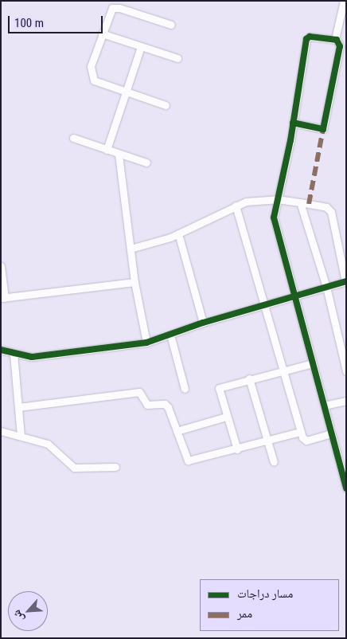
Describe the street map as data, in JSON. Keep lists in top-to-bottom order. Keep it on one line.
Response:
{"legend":["مسار دراجات","ممر"],"scale_bar":"100 m","north":"bottom left"}
